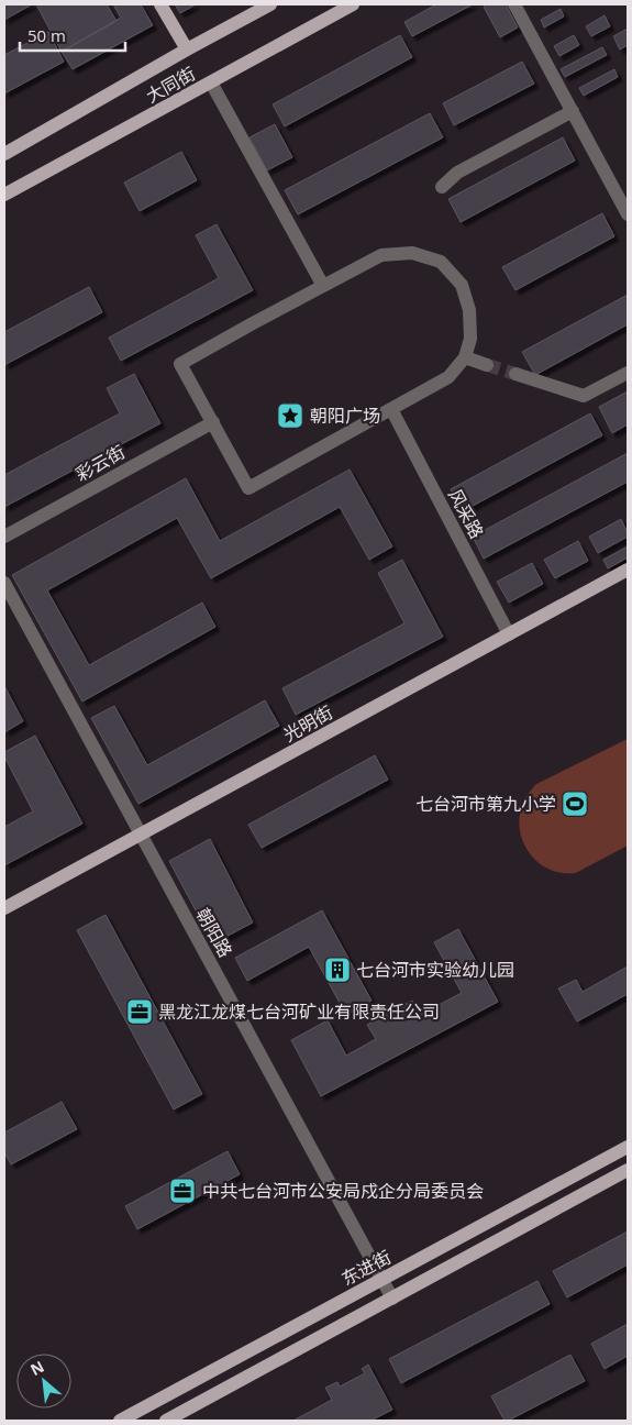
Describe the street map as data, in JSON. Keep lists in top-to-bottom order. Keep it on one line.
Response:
{"streets":{"main road":["大同街","光明街","东进街"],"street":["彩云街","风采路","朝阳路"]},"crossings":[["风采路","光明街"],["光明街","朝阳路"],["朝阳路","东进街"]],"places":{"place":["朝阳广场"],"sports":["七台河市第九小学"],"building":["七台河市实验幼儿园"],"office":["黑龙江龙煤七台河矿业有限责任公司","中共七台河市公安局戍企分局委员会"]},"scale_bar":"50 m","north":"top left"}
